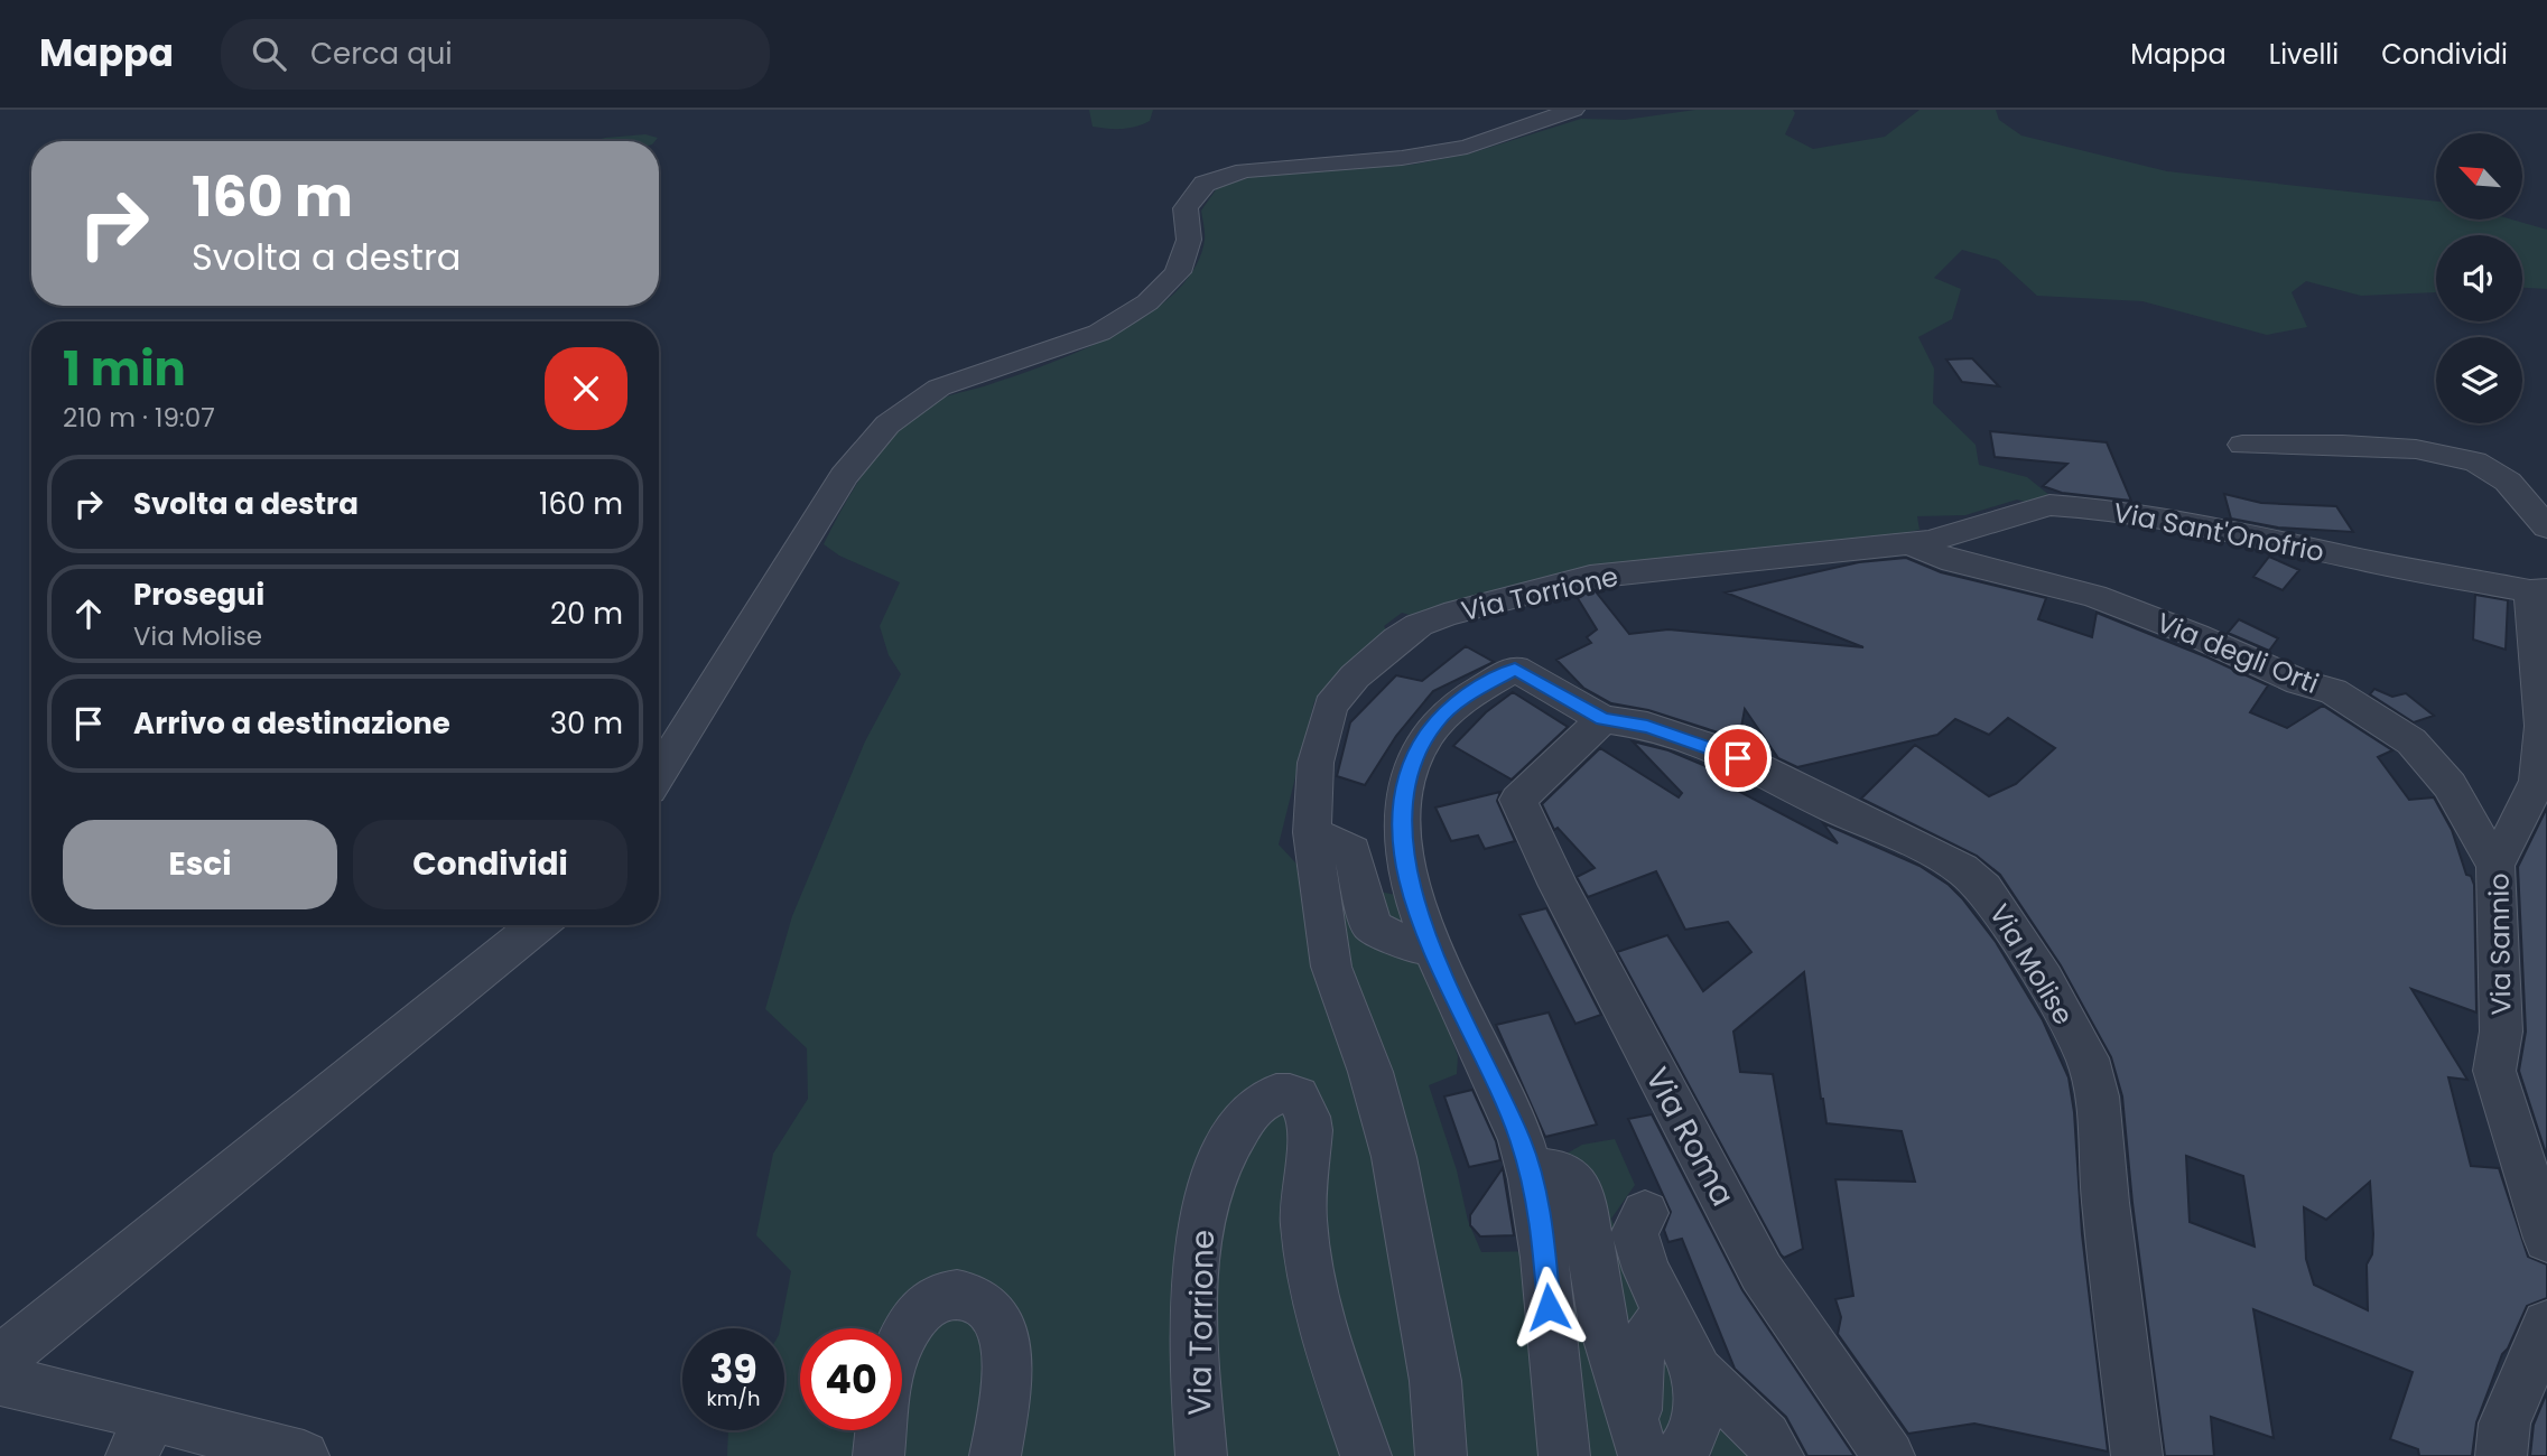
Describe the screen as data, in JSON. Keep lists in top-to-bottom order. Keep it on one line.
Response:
{"streets":{"street":["Via Sant'Onofrio","Via Torrione","Via degli Orti","Via Sannio","Via Molise","Via Roma"]},"crossings":[["Via Sant'Onofrio","Via Torrione"],["Via Sant'Onofrio","Via degli Orti"],["Via Sant'Onofrio","Via Sannio"],["Via Torrione","Via degli Orti"],["Via degli Orti","Via Sannio"],["Via Molise","Via Roma"]],"north":"top left","page":{"header":"Mappa","search":"Cerca qui","nav":["Mappa","Livelli","Condividi"],"turn":["160 m","Svolta a destra"],"heading":["1 min","210 m · 19:07"],"list":[{"name":"Svolta a destra","value":"160 m"},{"name":"Prosegui","note":"Via Molise","value":"20 m"},{"name":"Arrivo a destinazione","value":"30 m"}],"buttons":["Esci","Condividi"],"speed":"39 km/h","limit":"40"}}
